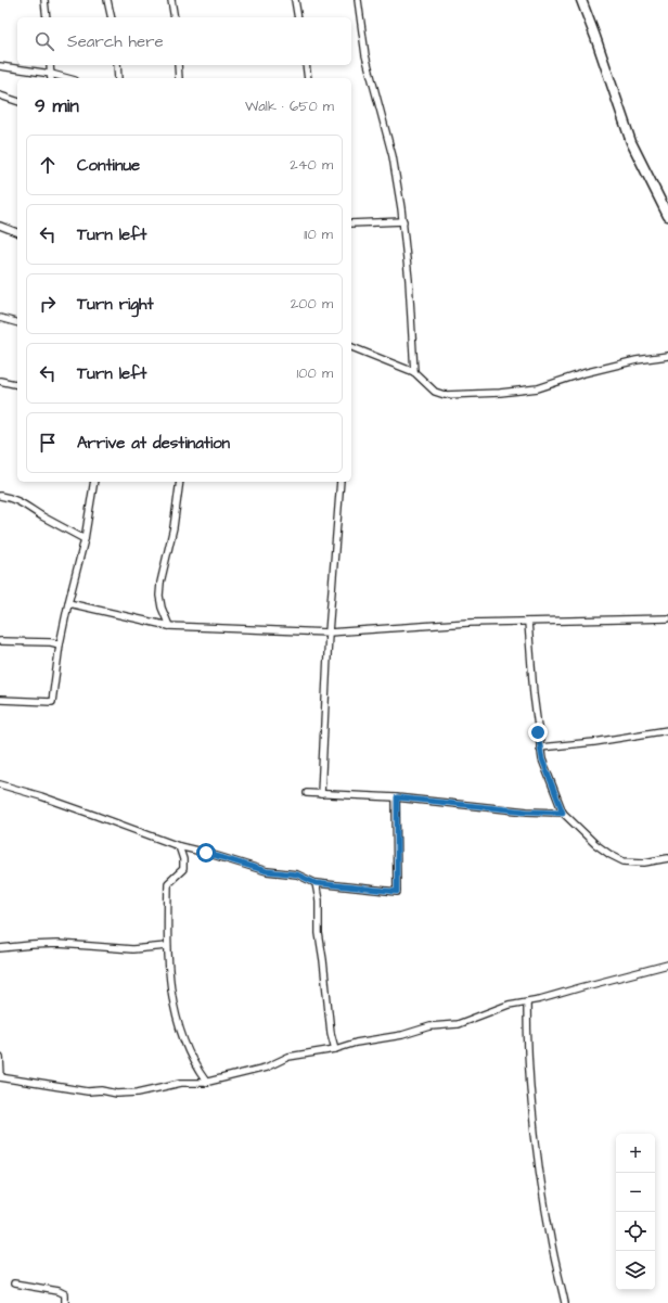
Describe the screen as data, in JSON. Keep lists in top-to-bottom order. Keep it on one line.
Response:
{"page":{"search":"Search here","heading":["9 min","Walk · 650 m"],"list":[["Continue","240 m"],["Turn left","110 m"],["Turn right","200 m"],["Turn left","100 m"],"Arrive at destination"],"map_buttons":["+","−"]}}
